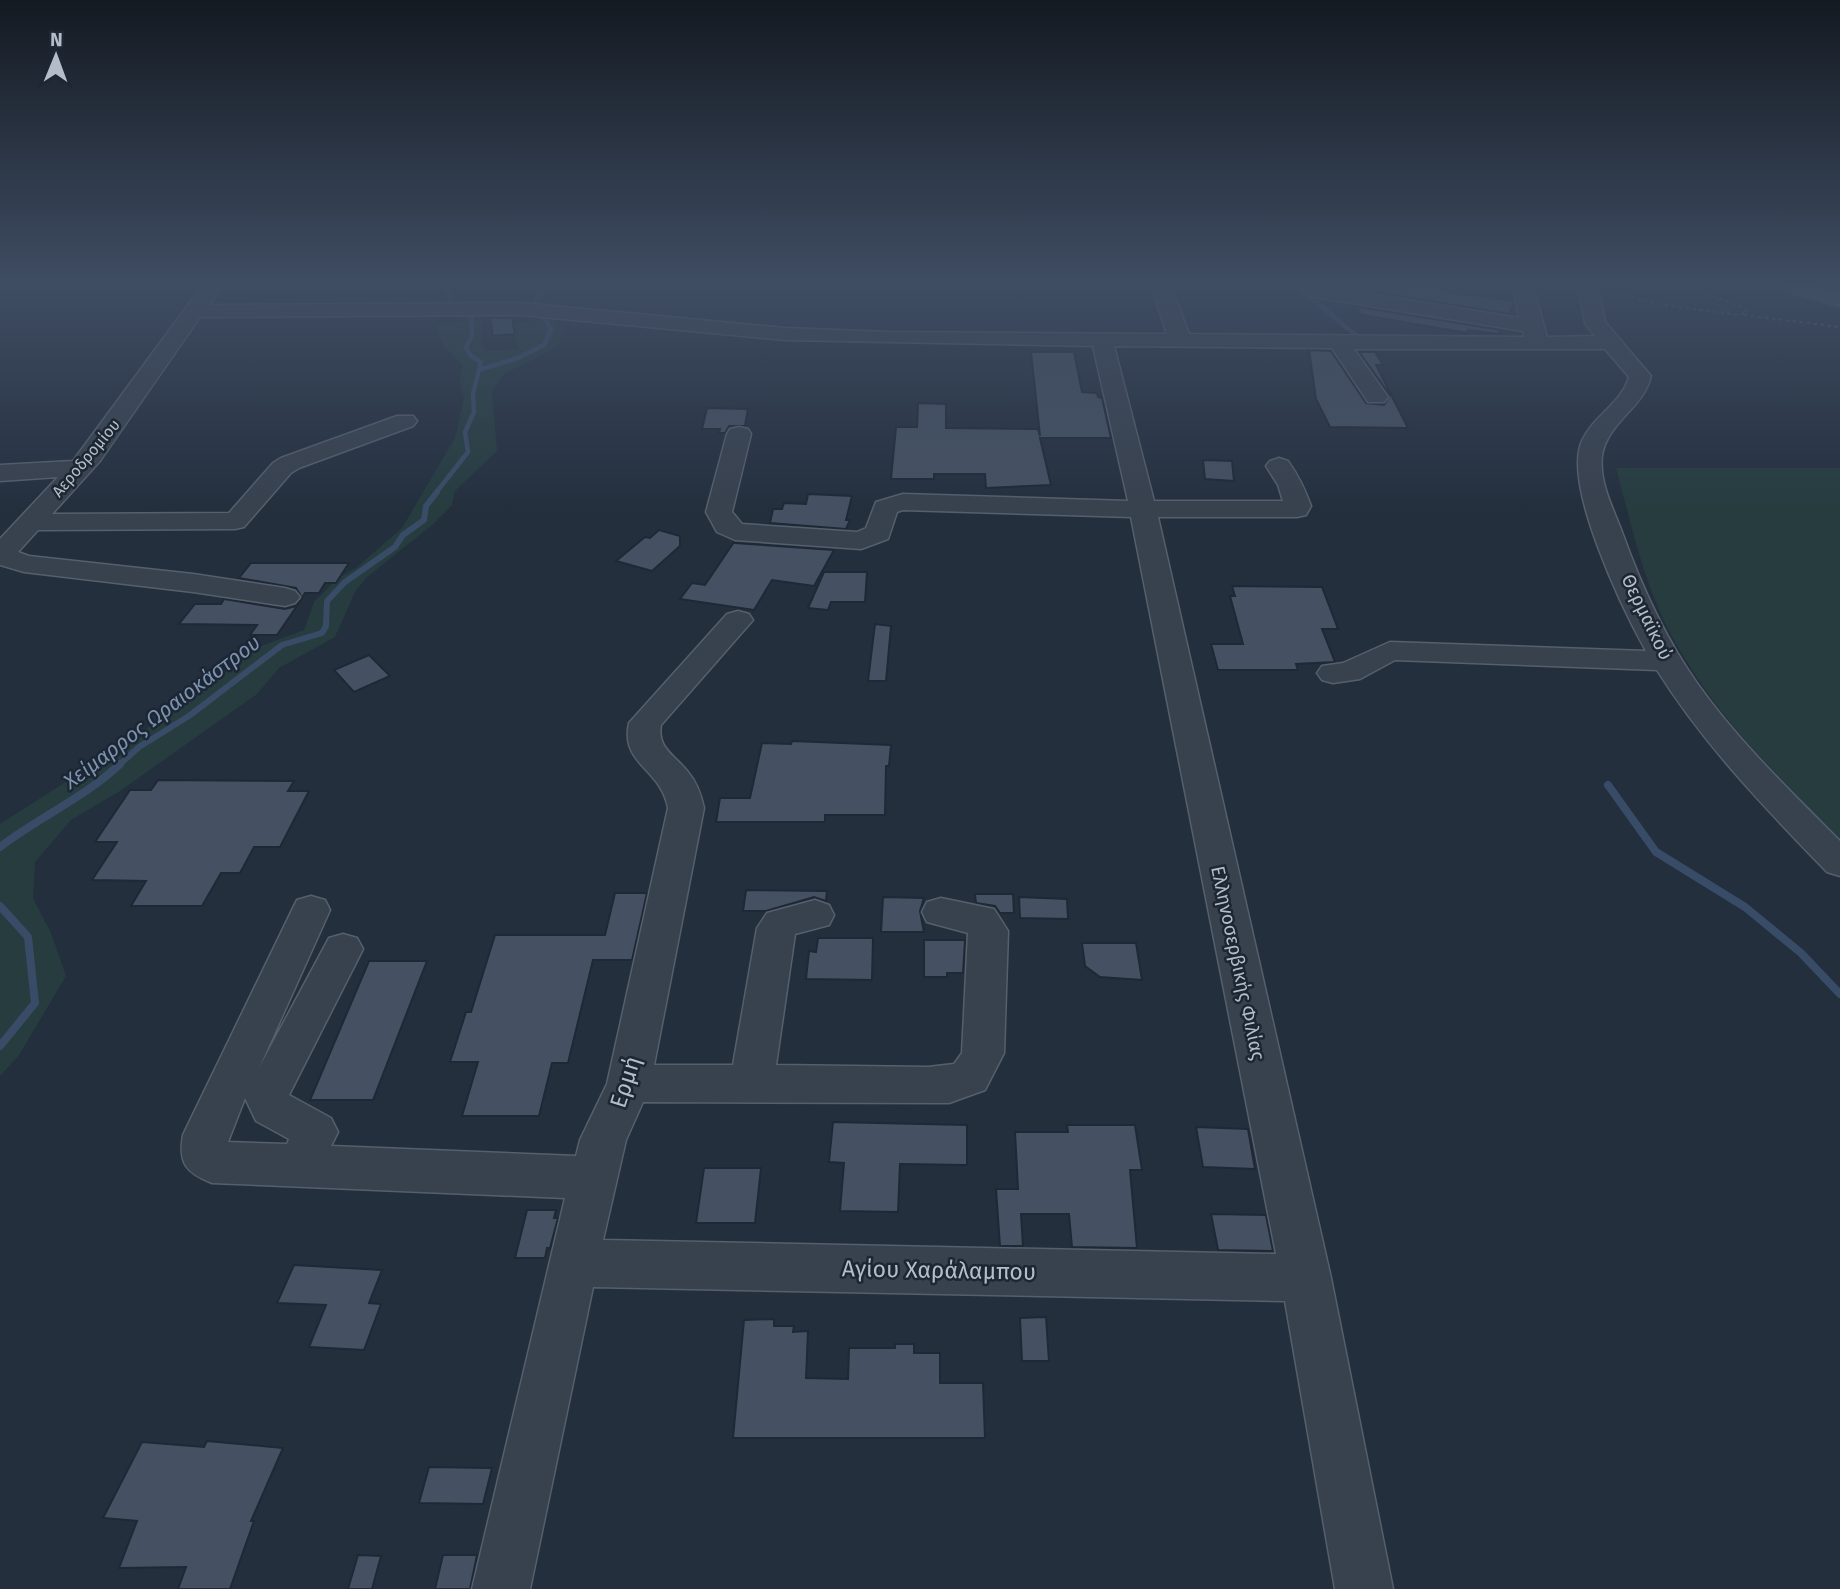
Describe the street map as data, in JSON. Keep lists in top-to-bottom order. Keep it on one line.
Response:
{"streets":{"street":["Αεροδρομίου","Θερμαϊκού","Ελληνοσερβικής Φιλίας","Ερμή","Αγίου Χαράλαμπου"]},"crossings":[["Ελληνοσερβικής Φιλίας","Αγίου Χαράλαμπου"],["Ερμή","Αγίου Χαράλαμπου"]],"water":["Χείμαρρος Ωραιοκάστρου"],"north":"top"}
